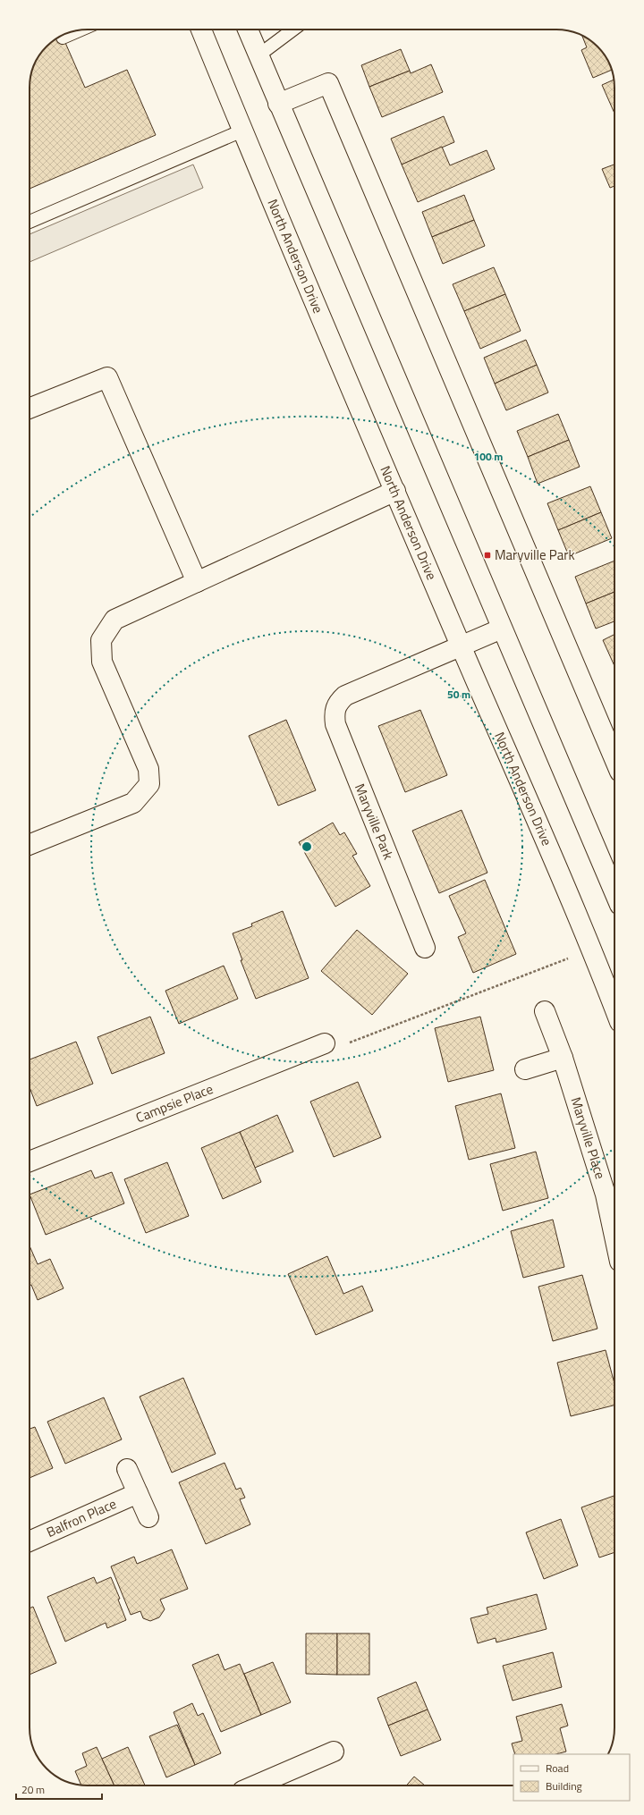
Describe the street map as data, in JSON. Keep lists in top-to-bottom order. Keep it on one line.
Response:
{"streets":{"street":["North Anderson Drive","Maryville Park","Campsie Place","Maryville Place","Balfron Place"]},"crossings":[["North Anderson Drive","Maryville Park"]],"places":{"transit":["Maryville Park"]},"legend":["Road","Building"],"scale_bar":"20 m","rings":["100 m","50 m"]}
